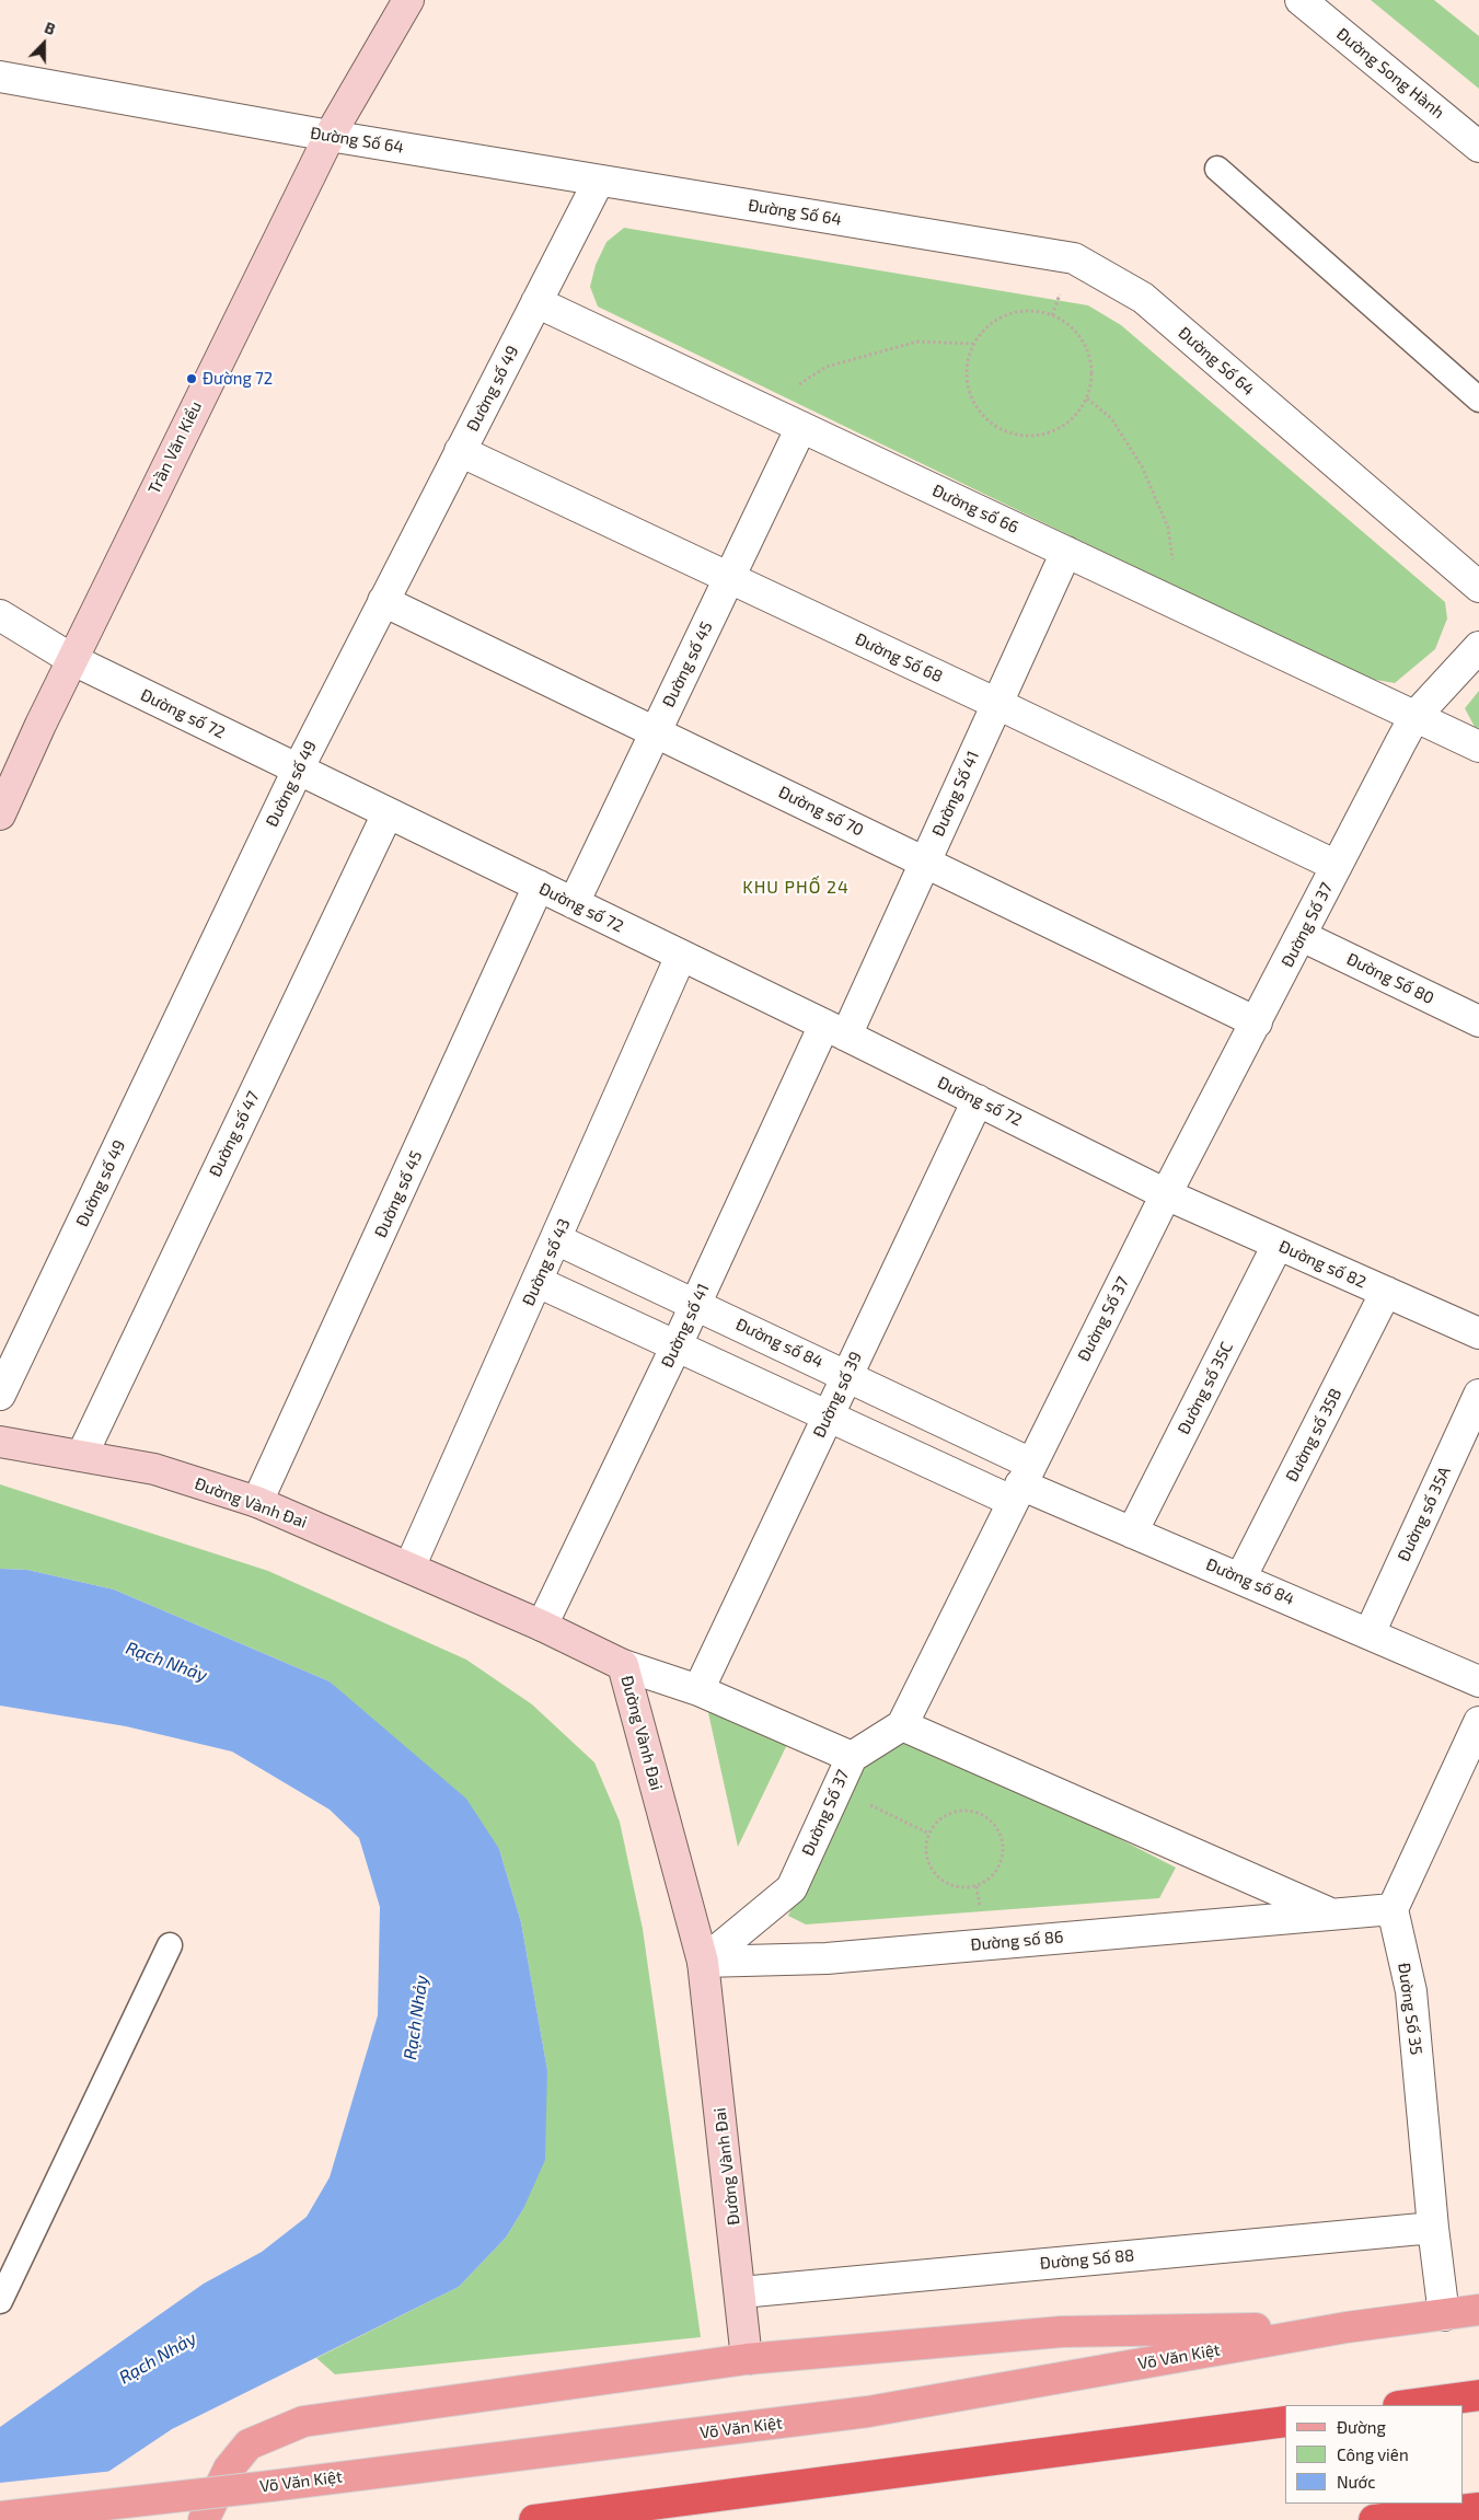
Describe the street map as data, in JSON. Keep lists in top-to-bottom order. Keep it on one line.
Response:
{"streets":{"main road":["Võ Văn Kiệt"],"street":["Đường Song Hành","Đường Số 64","Đường số 49","Trần Văn Kiểu","Đường số 66","Đường Số 68","Đường số 45","Đường số 72","Đường Số 41","Đường số 70","Đường Số 37","Đường Số 80","Đường số 47","Đường số 43","Đường số 82","Đường số 41","Đường số 84","Đường số 35C","Đường số 39","Đường số 35B","Đường Vành Đai","Đường số 35A","Đường số 86","Đường Số 35","Đường Số 88"]},"crossings":[["Đường Số 64","Đường số 49"],["Đường Số 64","Trần Văn Kiểu"],["Đường số 49","Đường số 66"],["Đường số 49","Đường Số 68"],["Đường số 49","Đường số 72"],["Đường số 49","Đường số 70"],["Trần Văn Kiểu","Đường số 72"],["Đường số 66","Đường số 45"],["Đường số 66","Đường Số 41"],["Đường số 66","Đường Số 37"],["Đường Số 68","Đường số 45"],["Đường Số 68","Đường Số 41"],["Đường Số 68","Đường Số 37"],["Đường số 45","Đường số 72"],["Đường số 45","Đường số 70"],["Đường số 45","Đường Vành Đai"],["Đường số 72","Đường Số 41"],["Đường số 72","Đường Số 37"],["Đường số 72","Đường số 47"],["Đường số 72","Đường số 43"],["Đường số 72","Đường số 82"],["Đường số 72","Đường số 41"],["Đường số 72","Đường số 39"],["Đường Số 41","Đường số 70"],["Đường Số 41","Đường số 41"],["Đường số 70","Đường Số 37"],["Đường Số 37","Đường Số 80"],["Đường Số 37","Đường số 82"],["Đường Số 37","Đường số 84"],["Đường Số 37","Đường Vành Đai"],["Đường Số 37","Đường số 86"],["Đường số 47","Đường Vành Đai"],["Đường số 43","Đường số 84"],["Đường số 43","Đường Vành Đai"],["Đường số 82","Đường số 35C"],["Đường số 82","Đường số 35B"],["Đường số 41","Đường số 84"],["Đường số 41","Đường Vành Đai"],["Đường số 84","Đường số 35C"],["Đường số 84","Đường số 39"],["Đường số 84","Đường số 35B"],["Đường số 84","Đường số 35A"],["Đường Vành Đai","Đường số 86"],["Đường Vành Đai","Đường Số 88"],["Đường số 86","Đường Số 35"],["Đường Số 35","Đường Số 88"],["Đường Số 35","Võ Văn Kiệt"]],"districts":["KHU PHỐ 24"],"water":["Rạch Nhảy"],"places":["Đường 72"],"legend":["Đường","Công viên","Nước"],"north":"top"}
